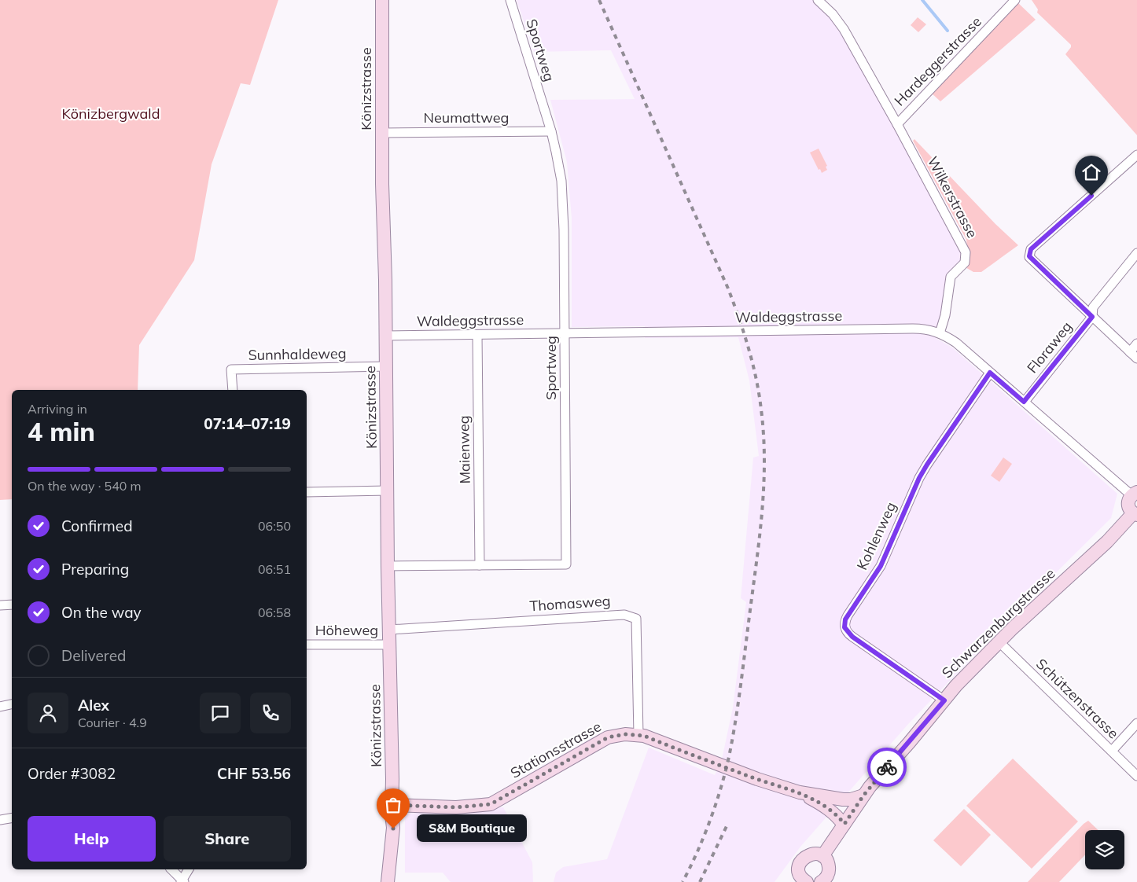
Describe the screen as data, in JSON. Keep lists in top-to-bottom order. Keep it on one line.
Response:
{"streets":{"main road":["Könizstrasse","Schwarzenburgstrasse","Stationsstrasse"],"street":["Sportweg","Hardeggerstrasse","Neumattweg","Wilkerstrasse","Waldeggstrasse","Floraweg","Sunnhaldeweg","Maienweg","Kohlenweg","Thomasweg","Höheweg","Schützenstrasse"]},"crossings":[["Sportweg","Könizstrasse"],["Sportweg","Neumattweg"],["Sportweg","Waldeggstrasse"],["Sportweg","Maienweg"],["Hardeggerstrasse","Wilkerstrasse"],["Könizstrasse","Neumattweg"],["Könizstrasse","Waldeggstrasse"],["Könizstrasse","Sunnhaldeweg"],["Könizstrasse","Thomasweg"],["Könizstrasse","Höheweg"],["Könizstrasse","Stationsstrasse"],["Wilkerstrasse","Waldeggstrasse"],["Waldeggstrasse","Floraweg"],["Waldeggstrasse","Maienweg"],["Waldeggstrasse","Kohlenweg"],["Kohlenweg","Schwarzenburgstrasse"],["Thomasweg","Stationsstrasse"],["Schwarzenburgstrasse","Schützenstrasse"],["Schwarzenburgstrasse","Stationsstrasse"]],"parks":["Könizbergwald"],"places":["S&M Boutique"],"page":{"heading":["4 min","Arriving in","07:14–07:19"],"panel":["Alex","Courier · 4.9","Order #3082","CHF 53.56"],"bar":"On the way · 540 m","list":[["Confirmed","06:50"],["Preparing","06:51"],["On the way","06:58"],"Delivered"],"buttons":["Help","Share"],"bubble":"S&M Boutique"}}
